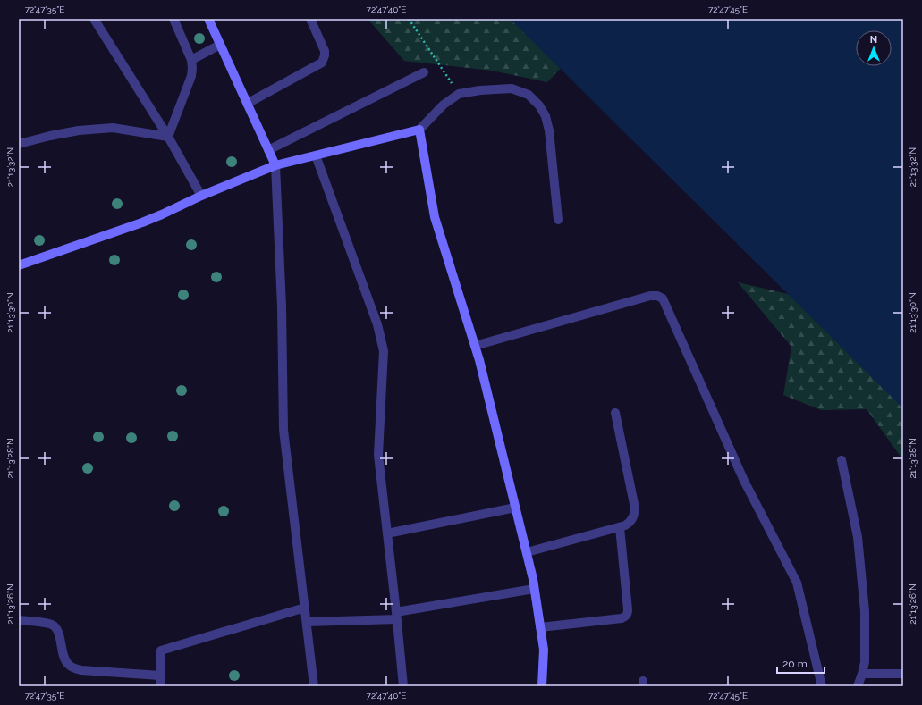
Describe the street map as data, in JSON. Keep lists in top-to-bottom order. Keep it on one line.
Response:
{"scale_bar":"20 m","north":"top","coordinates":["72°47'35\"E","72°47'40\"E","72°47'45\"E","21°13'32\"N","21°13'30\"N","21°13'28\"N","21°13'26\"N"]}
